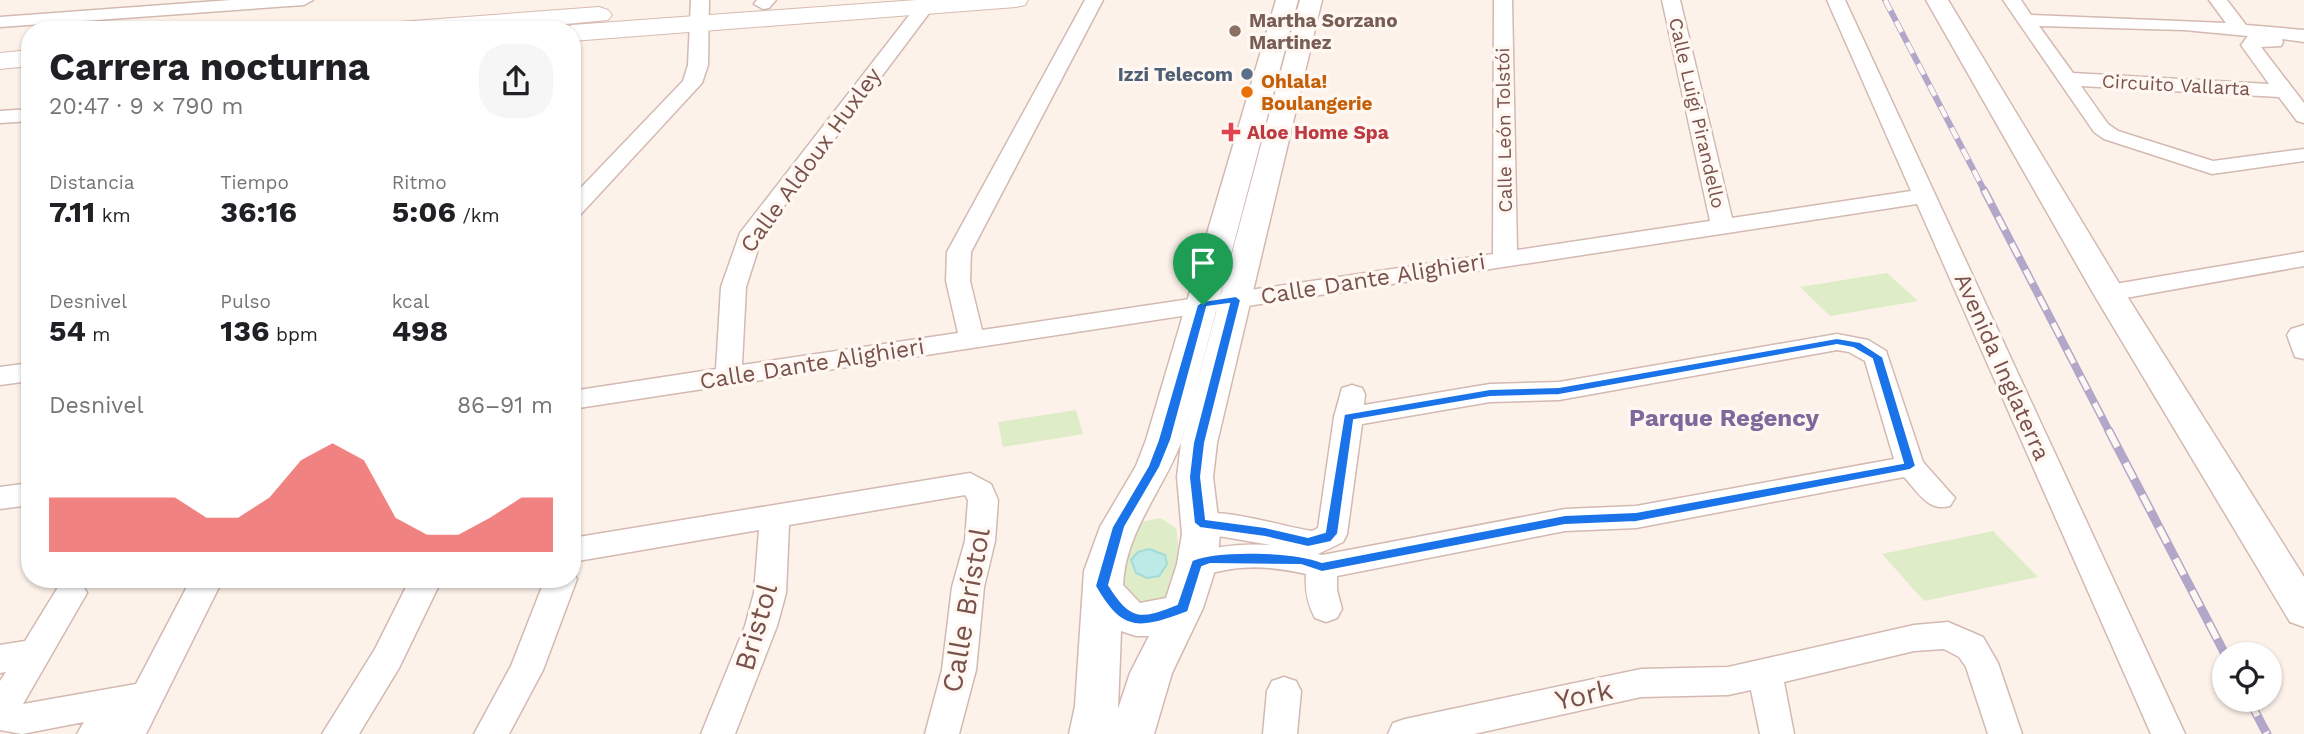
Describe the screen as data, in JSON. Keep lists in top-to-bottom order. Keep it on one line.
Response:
{"streets":{"street":["Circuito Vallarta","Calle Luigi Pirandello","Calle León Tolstói","Calle Aldoux Huxley","Calle Dante Alighieri","Avenida Inglaterra","Calle Brístol","Bristol","York"]},"crossings":[["Calle Luigi Pirandello","Calle Dante Alighieri"],["Calle León Tolstói","Calle Dante Alighieri"],["Calle Aldoux Huxley","Calle Dante Alighieri"],["Calle Dante Alighieri","Avenida Inglaterra"]],"districts":["Parque Regency"],"places":{"other":["Martha Sorzano Martinez","Izzi Telecom","Ohlala! Boulangerie"],"health":["Aloe Home Spa"]},"page":{"heading":["Carrera nocturna","20:47 · 9 × 790 m"],"stats":[["Distancia","7.11 km"],["Tiempo","36:16"],["Ritmo","5:06 /km"],["Desnivel","54 m"],["Pulso","136 bpm"],["kcal","498"]],"chart":["Desnivel","86–91 m"]}}
